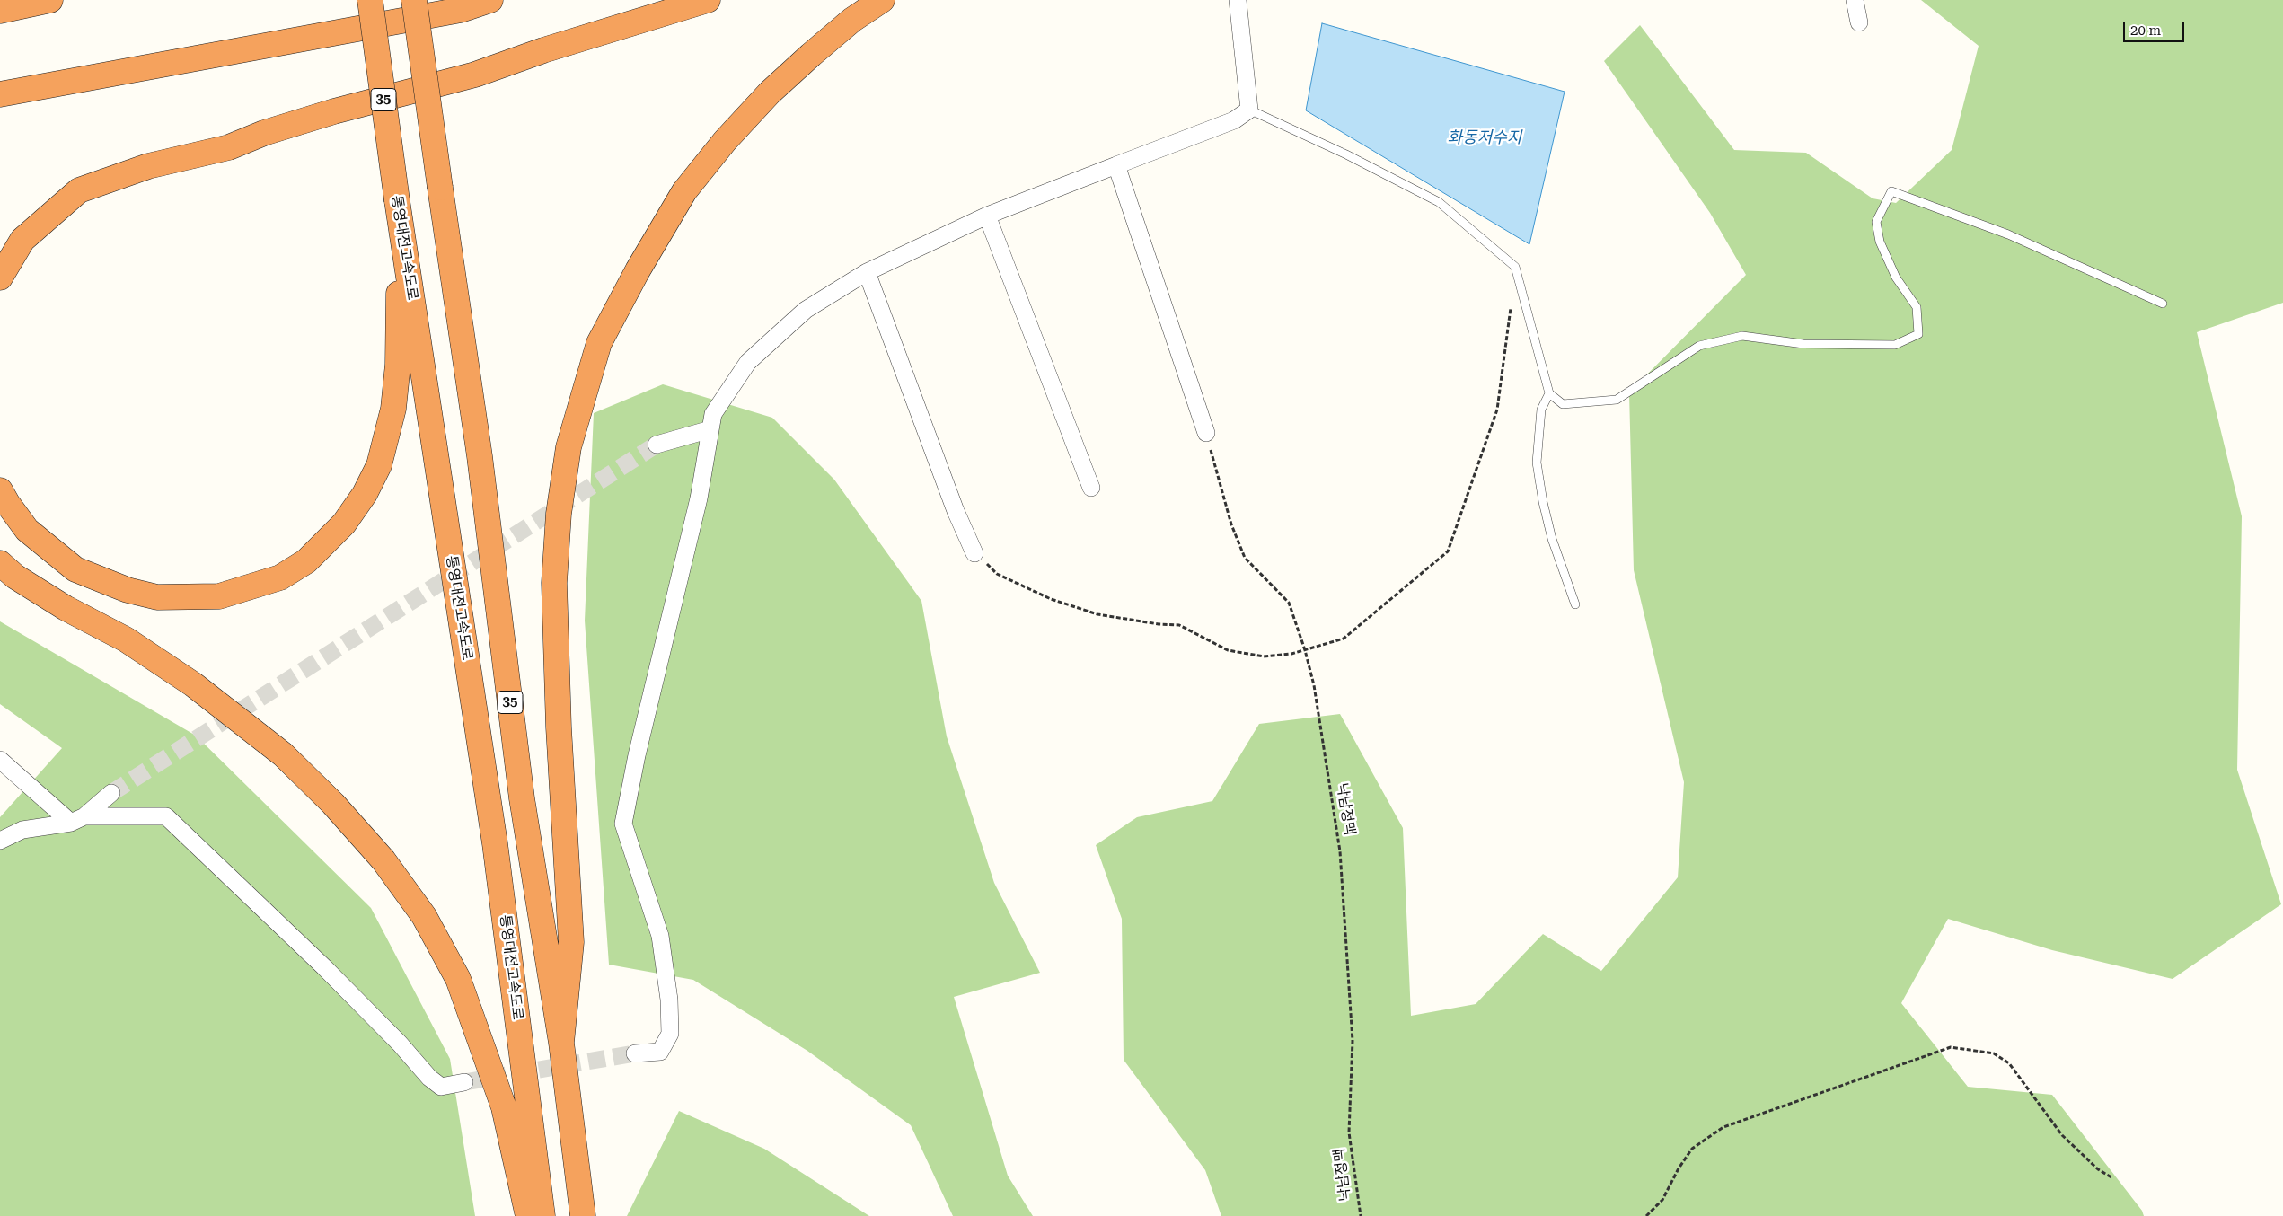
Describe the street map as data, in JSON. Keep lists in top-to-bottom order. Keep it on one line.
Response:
{"streets":{"highway":["35","통영대전고속도로"],"path":["낙남정맥"]},"water":["화동저수지"],"scale_bar":"20 m"}
